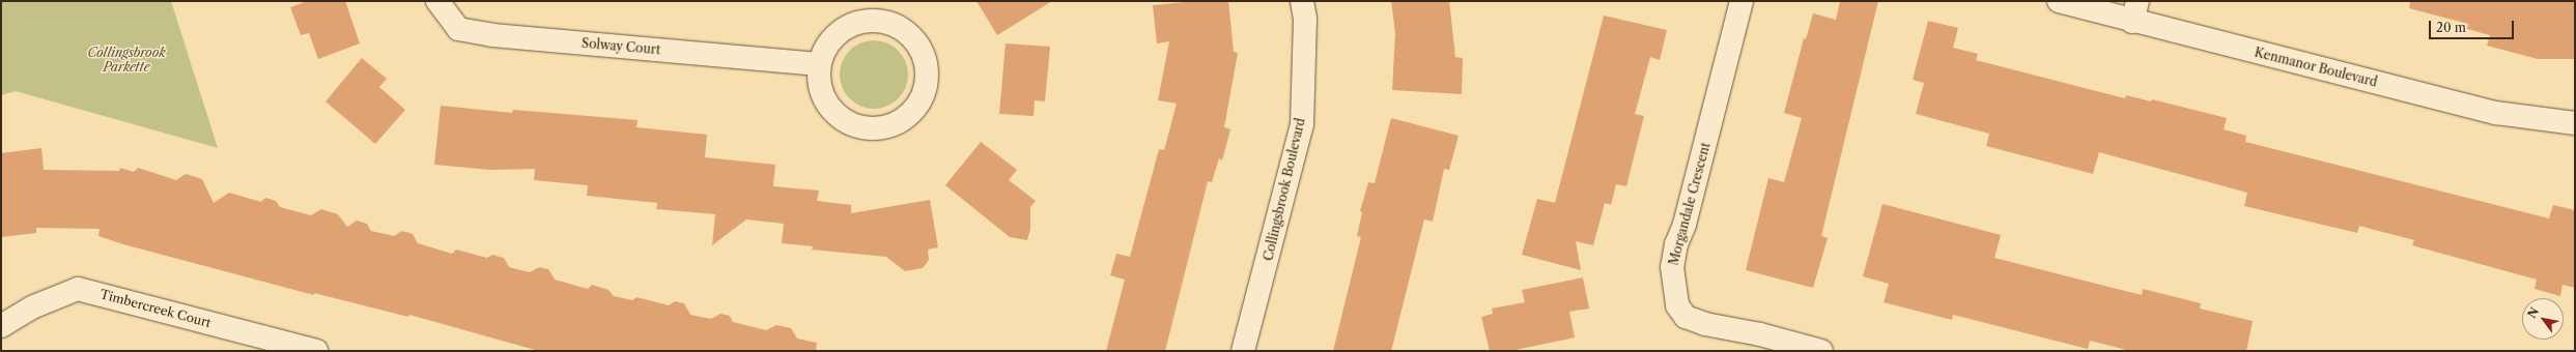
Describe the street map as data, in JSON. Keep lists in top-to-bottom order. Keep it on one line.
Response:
{"streets":{"street":["Solway Court","Kenmanor Boulevard","Collingsbrook Boulevard","Morgandale Crescent","Timbercreek Court"]},"parks":["Collingsbrook Parkette"],"scale_bar":"20 m","north":"top left"}
